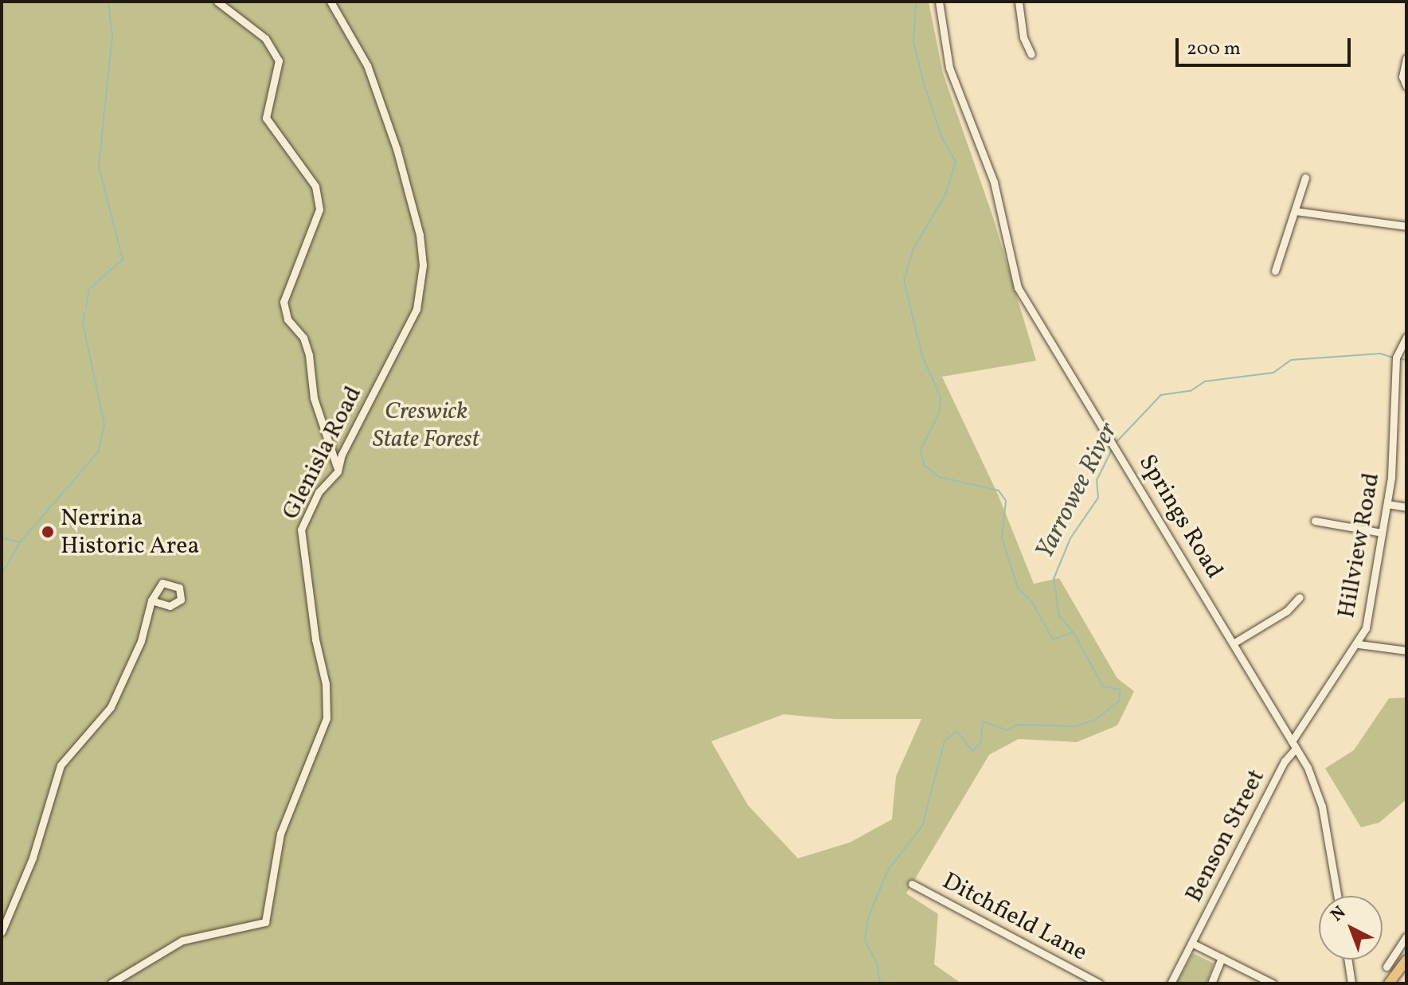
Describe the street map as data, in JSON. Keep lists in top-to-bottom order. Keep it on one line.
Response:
{"streets":{"street":["Glenisla Road","Springs Road","Hillview Road","Benson Street","Ditchfield Lane"]},"crossings":[["Springs Road","Hillview Road"],["Springs Road","Benson Street"],["Hillview Road","Benson Street"]],"water":["Yarrowee River"],"parks":["Creswick State Forest"],"places":["Nerrina Historic Area"],"scale_bar":"200 m","north":"top left"}
